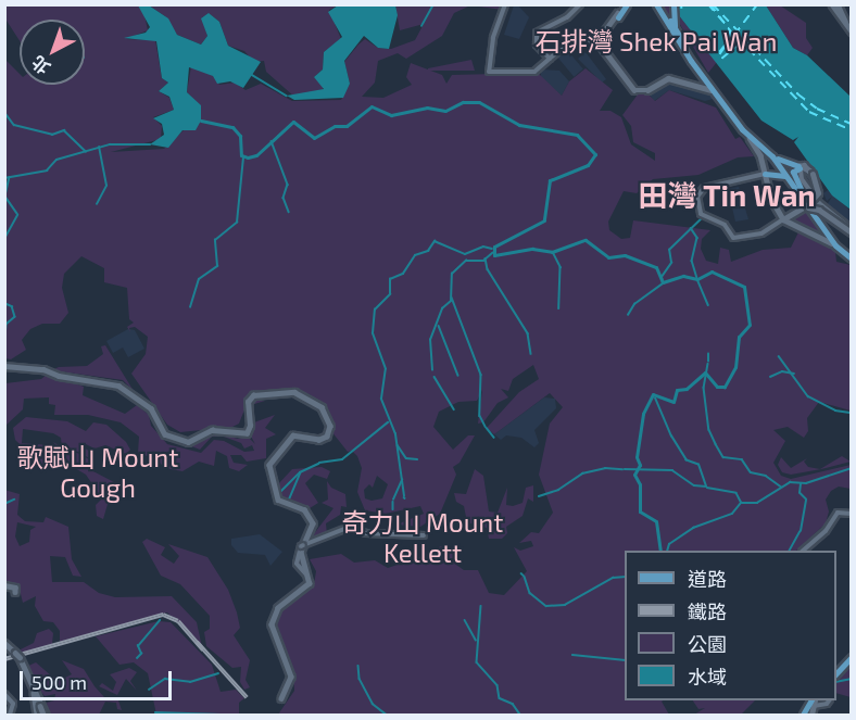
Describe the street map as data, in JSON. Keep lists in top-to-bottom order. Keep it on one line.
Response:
{"districts":["石排灣 Shek Pai Wan","田灣 Tin Wan","歌賦山 Mount Gough","奇力山 Mount Kellett"],"legend":["道路","鐵路","公園","水域"],"scale_bar":"500 m","north":"bottom left"}
